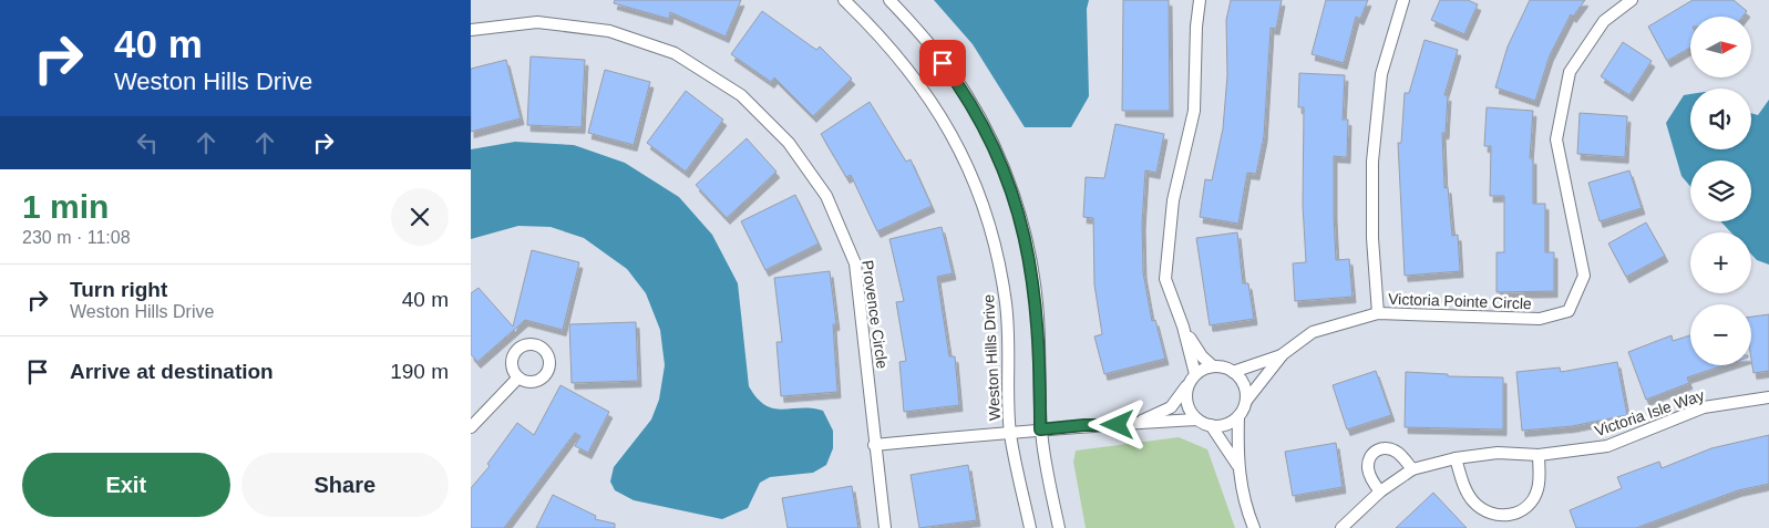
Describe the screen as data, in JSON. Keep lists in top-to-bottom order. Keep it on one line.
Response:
{"streets":{"street":["Victoria Pointe Circle","Provence Circle","Weston Hills Drive","Victoria Isle Way"]},"north":"right","page":{"turn":["40 m","Weston Hills Drive"],"map_buttons":["+","−"],"heading":["1 min","230 m · 11:08"],"list":[{"name":"Turn right","note":"Weston Hills Drive","value":"40 m"},{"name":"Arrive at destination","value":"190 m"}],"buttons":["Exit","Share"]}}
